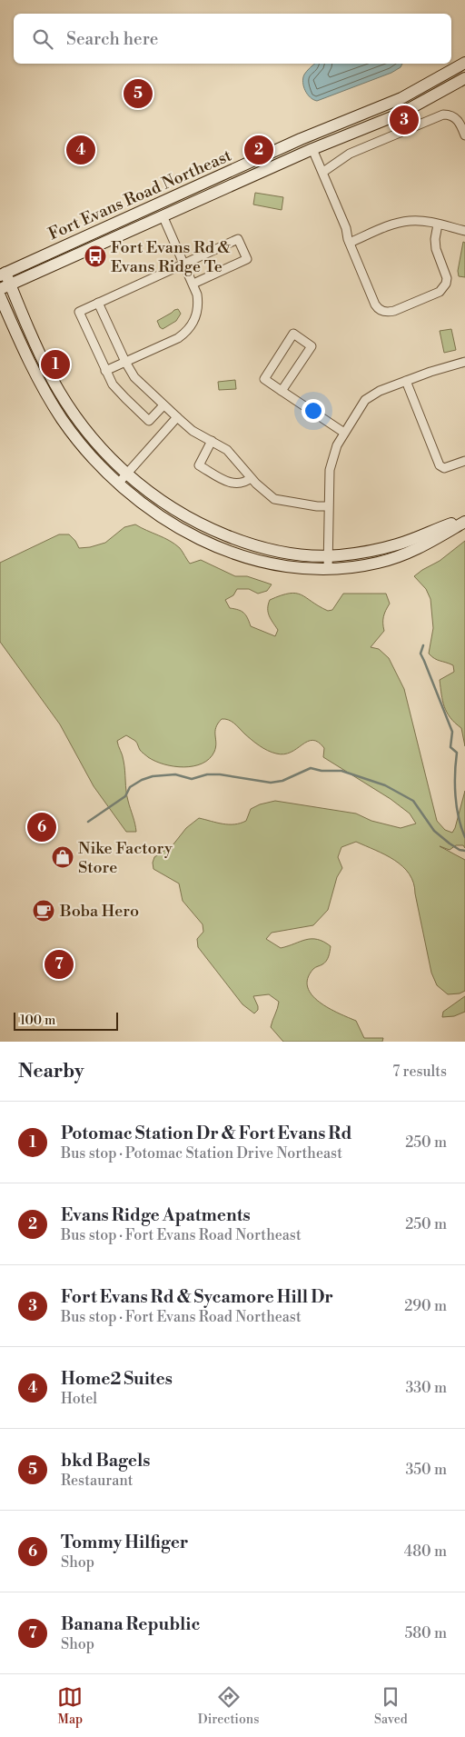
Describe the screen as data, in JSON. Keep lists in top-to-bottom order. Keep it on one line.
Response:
{"streets":{"street":["Fort Evans Road Northeast"]},"places":{"bus stop":["Fort Evans Rd & Evans Ridge Te"],"shop":["Nike Factory Store"],"cafe":["Boba Hero"]},"scale_bar":"100 m","page":{"search":"Search here","pins":["5","3","2","4","1","6","7"],"scale":"100 m","heading":["Nearby","7 results"],"list":[{"mark":"1","name":"Potomac Station Dr & Fort Evans Rd","note":"Bus stop · Potomac Station Drive Northeast","value":"250 m"},{"mark":"2","name":"Evans Ridge Apatments","note":"Bus stop · Fort Evans Road Northeast","value":"250 m"},{"mark":"3","name":"Fort Evans Rd & Sycamore Hill Dr","note":"Bus stop · Fort Evans Road Northeast","value":"290 m"},{"mark":"4","name":"Home2 Suites","note":"Hotel","value":"330 m"},{"mark":"5","name":"bkd Bagels","note":"Restaurant","value":"350 m"},{"mark":"6","name":"Tommy Hilfiger","note":"Shop","value":"480 m"},{"mark":"7","name":"Banana Republic","note":"Shop","value":"580 m"}],"nav":["Map","Directions","Saved"]}}
